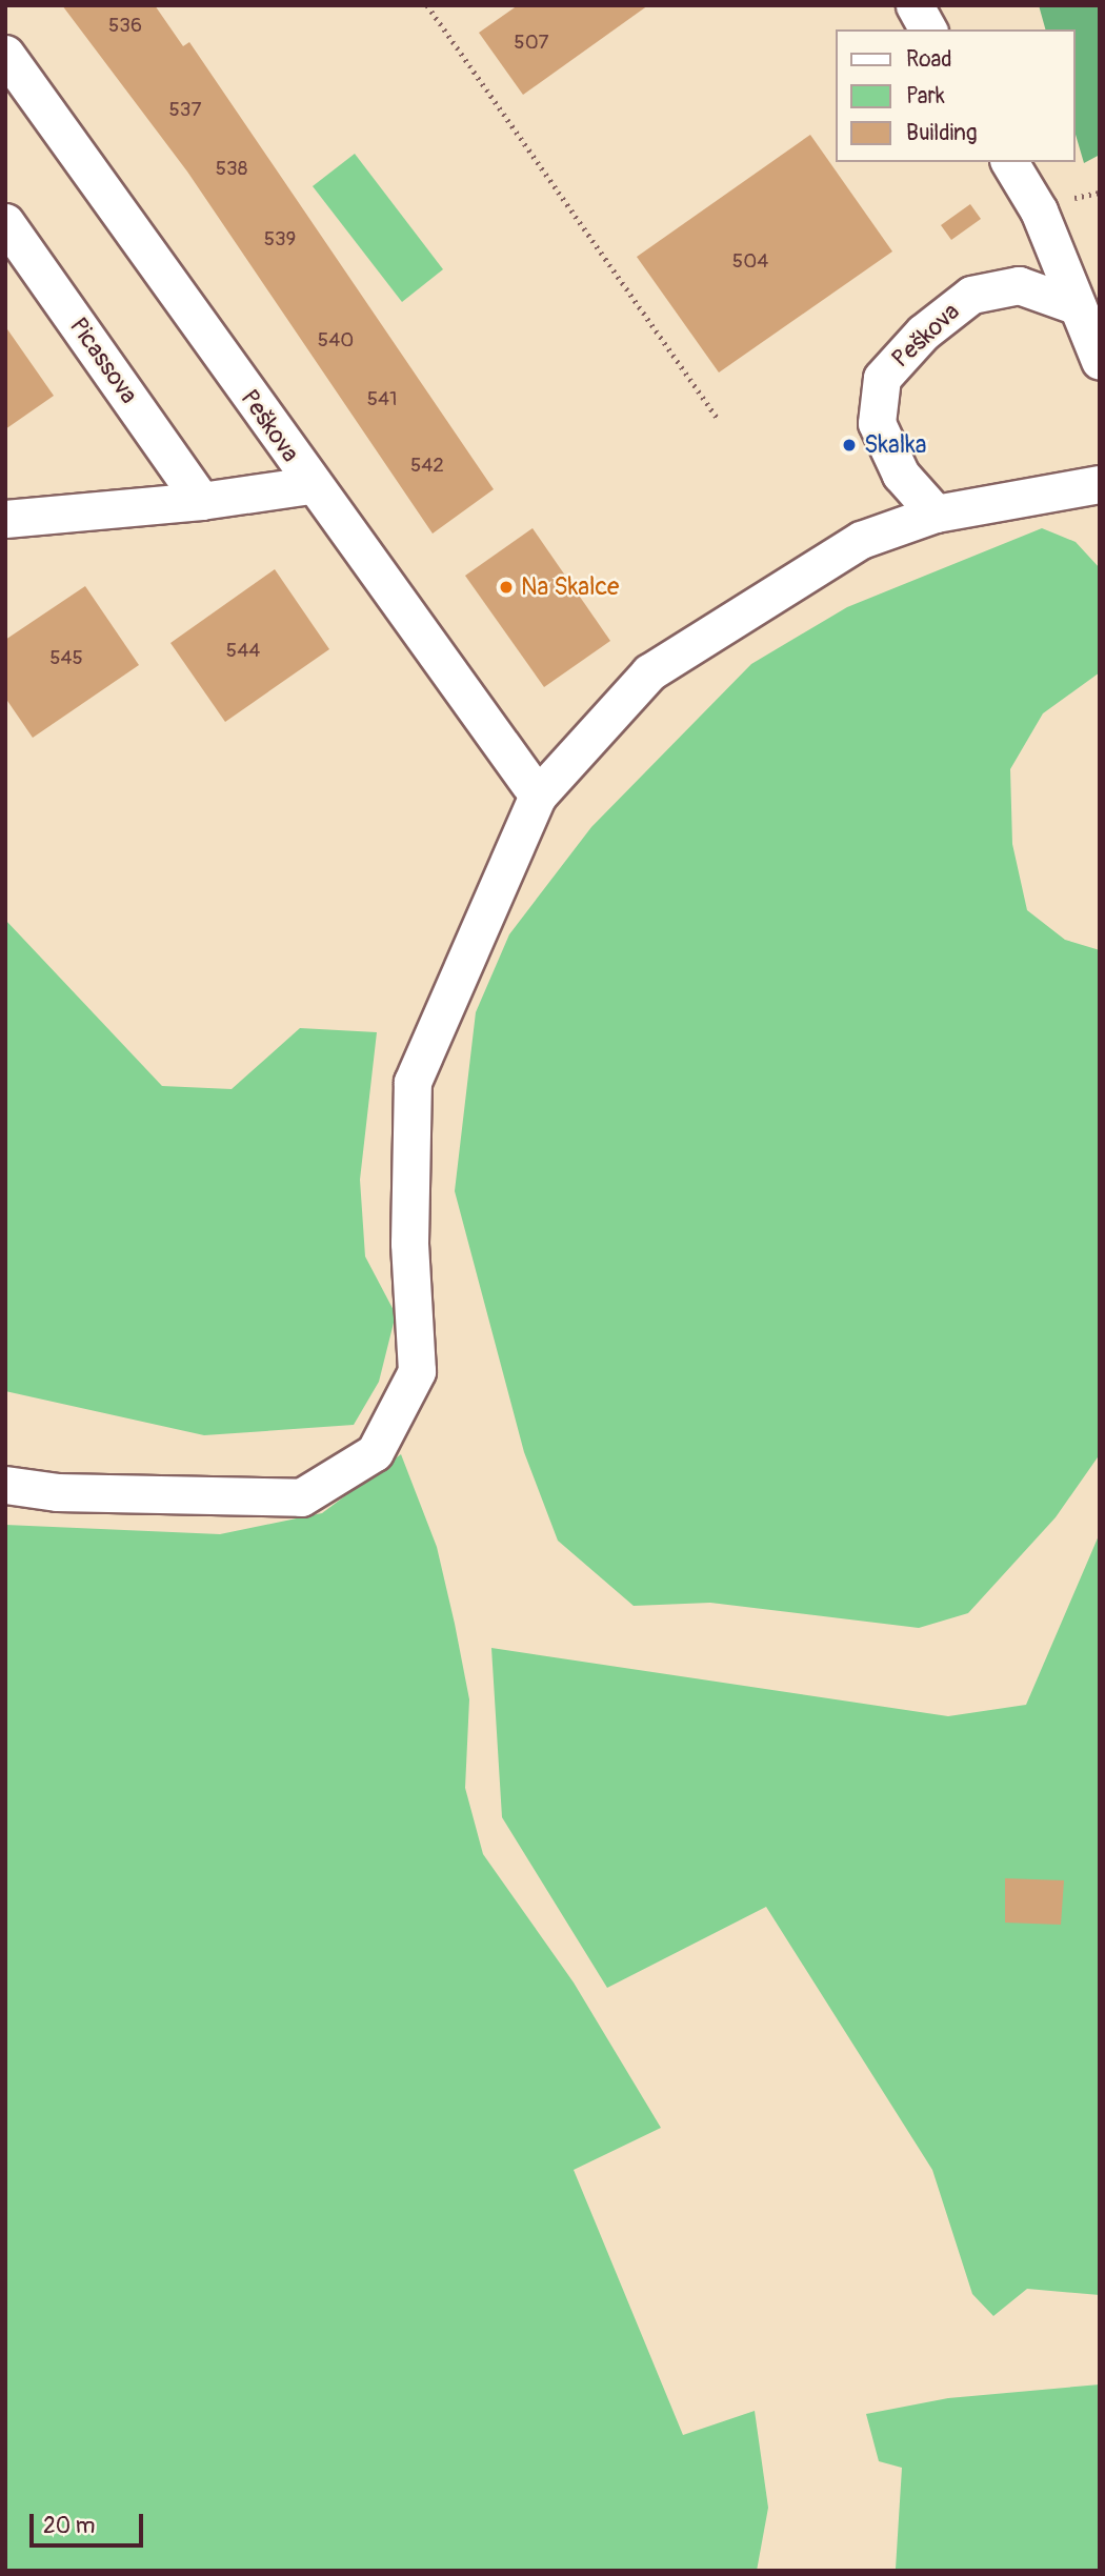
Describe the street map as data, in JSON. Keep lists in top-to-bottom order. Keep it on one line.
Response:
{"streets":{"street":["Peškova","Picassova"]},"places":["Skalka","Na Skalce"],"house_numbers":["536","507","537","538","539","504","540","541","542","544","545"],"legend":["Road","Park","Building"],"scale_bar":"20 m"}
